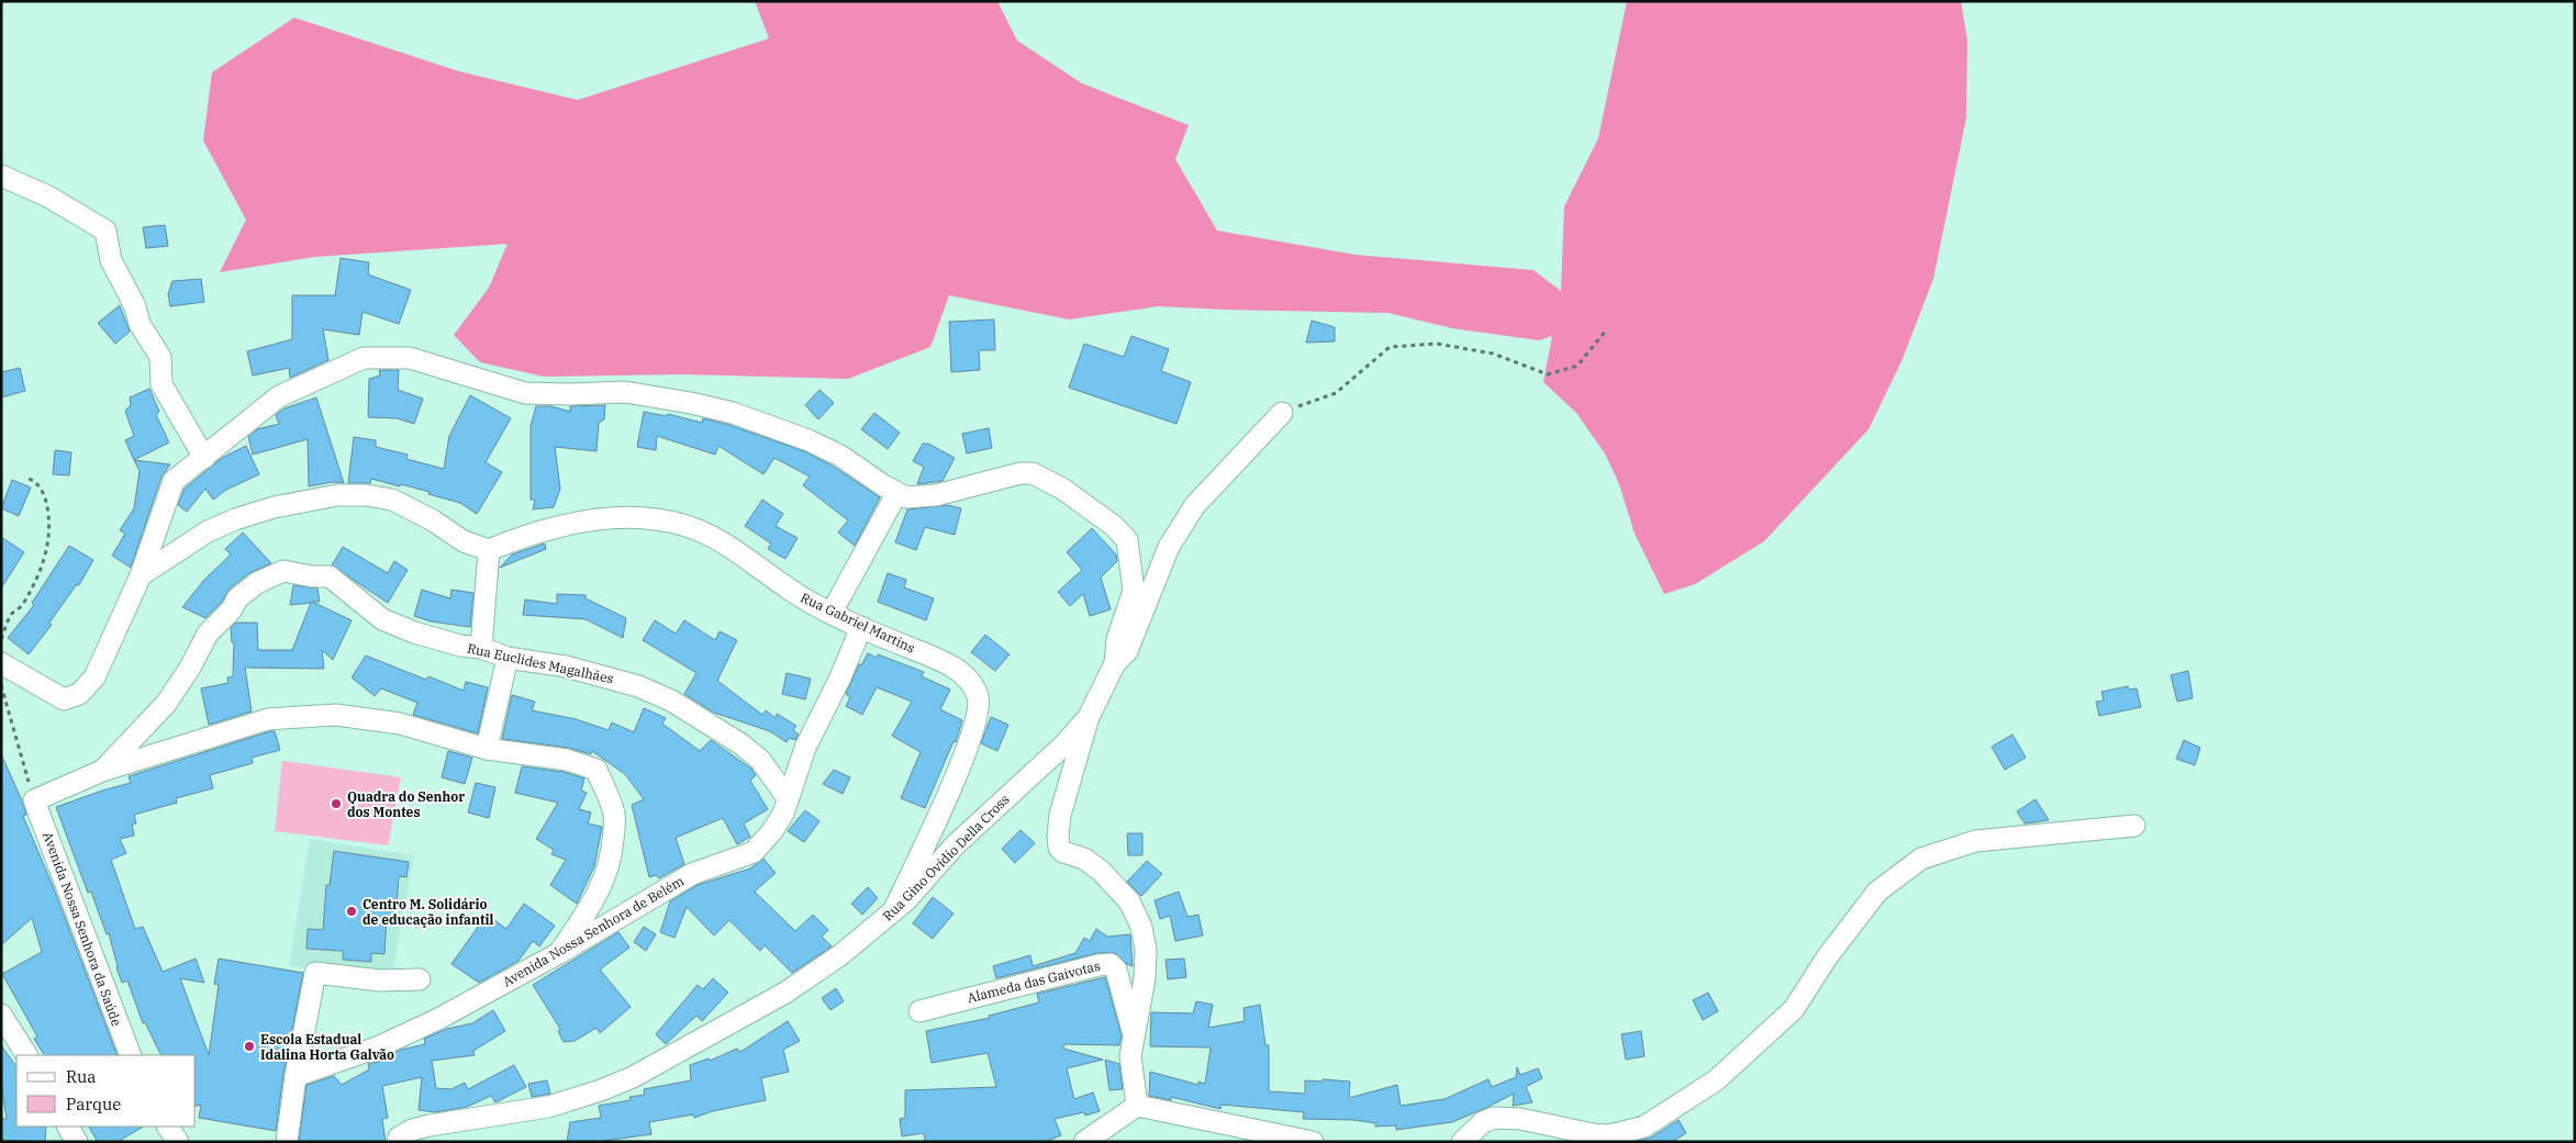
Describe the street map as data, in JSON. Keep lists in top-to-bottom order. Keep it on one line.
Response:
{"streets":{"street":["Rua Gabriel Martins","Rua Euclides Magalhães","Rua Gino Ovídio Della Cross","Avenida Nossa Senhora da Saúde","Avenida Nossa Senhora de Belém","Alameda das Gaivotas"]},"crossings":[["Rua Gabriel Martins","Rua Gino Ovídio Della Cross"],["Rua Gabriel Martins","Avenida Nossa Senhora de Belém"],["Rua Euclides Magalhães","Avenida Nossa Senhora de Belém"]],"places":["Quadra do Senhor dos Montes","Centro M. Solidário de educação infantil","Escola Estadual Idalina Horta Galvão"],"legend":["Rua","Parque"]}
